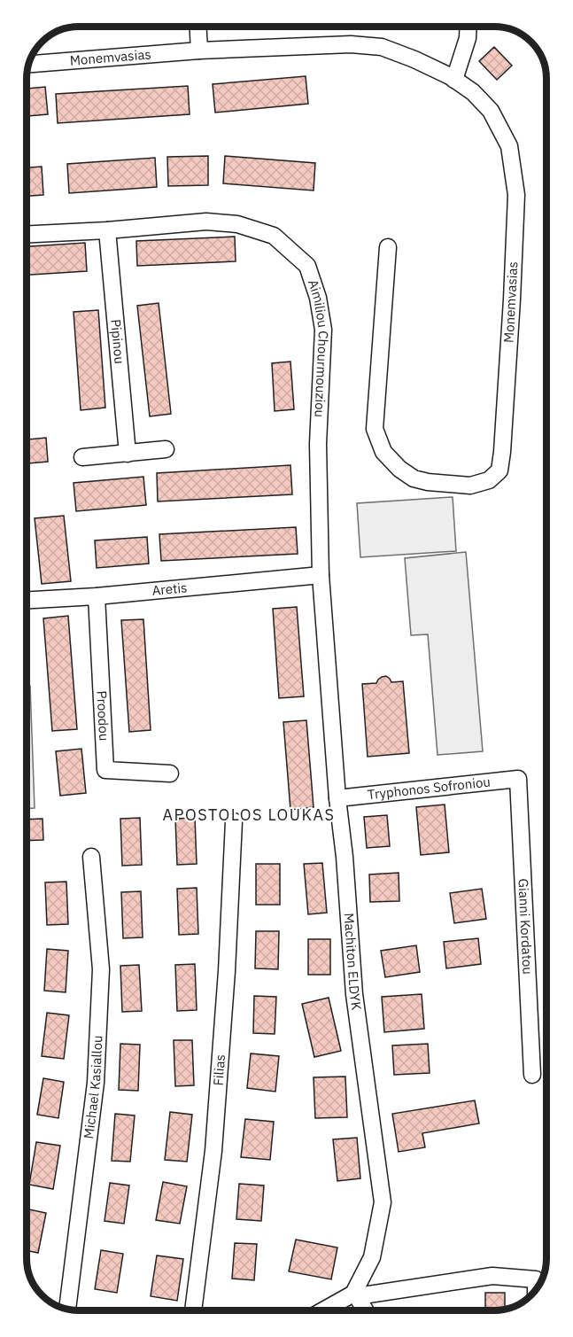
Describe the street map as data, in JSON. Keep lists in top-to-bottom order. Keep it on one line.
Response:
{"streets":{"street":["Monemvasias","Pipinou","Aimiliou Chourmouziou","Aretis","Proodou","Tryphonos Sofroniou","Gianni Kordatou","Machiton ELDYK","Filias","Michael Kasiallou"]},"crossings":[["Pipinou","Aimiliou Chourmouziou"],["Aimiliou Chourmouziou","Aretis"],["Aimiliou Chourmouziou","Machiton ELDYK"],["Aretis","Proodou"],["Aretis","Machiton ELDYK"],["Tryphonos Sofroniou","Gianni Kordatou"],["Tryphonos Sofroniou","Machiton ELDYK"]],"districts":["APOSTOLOS LOUKAS"]}
